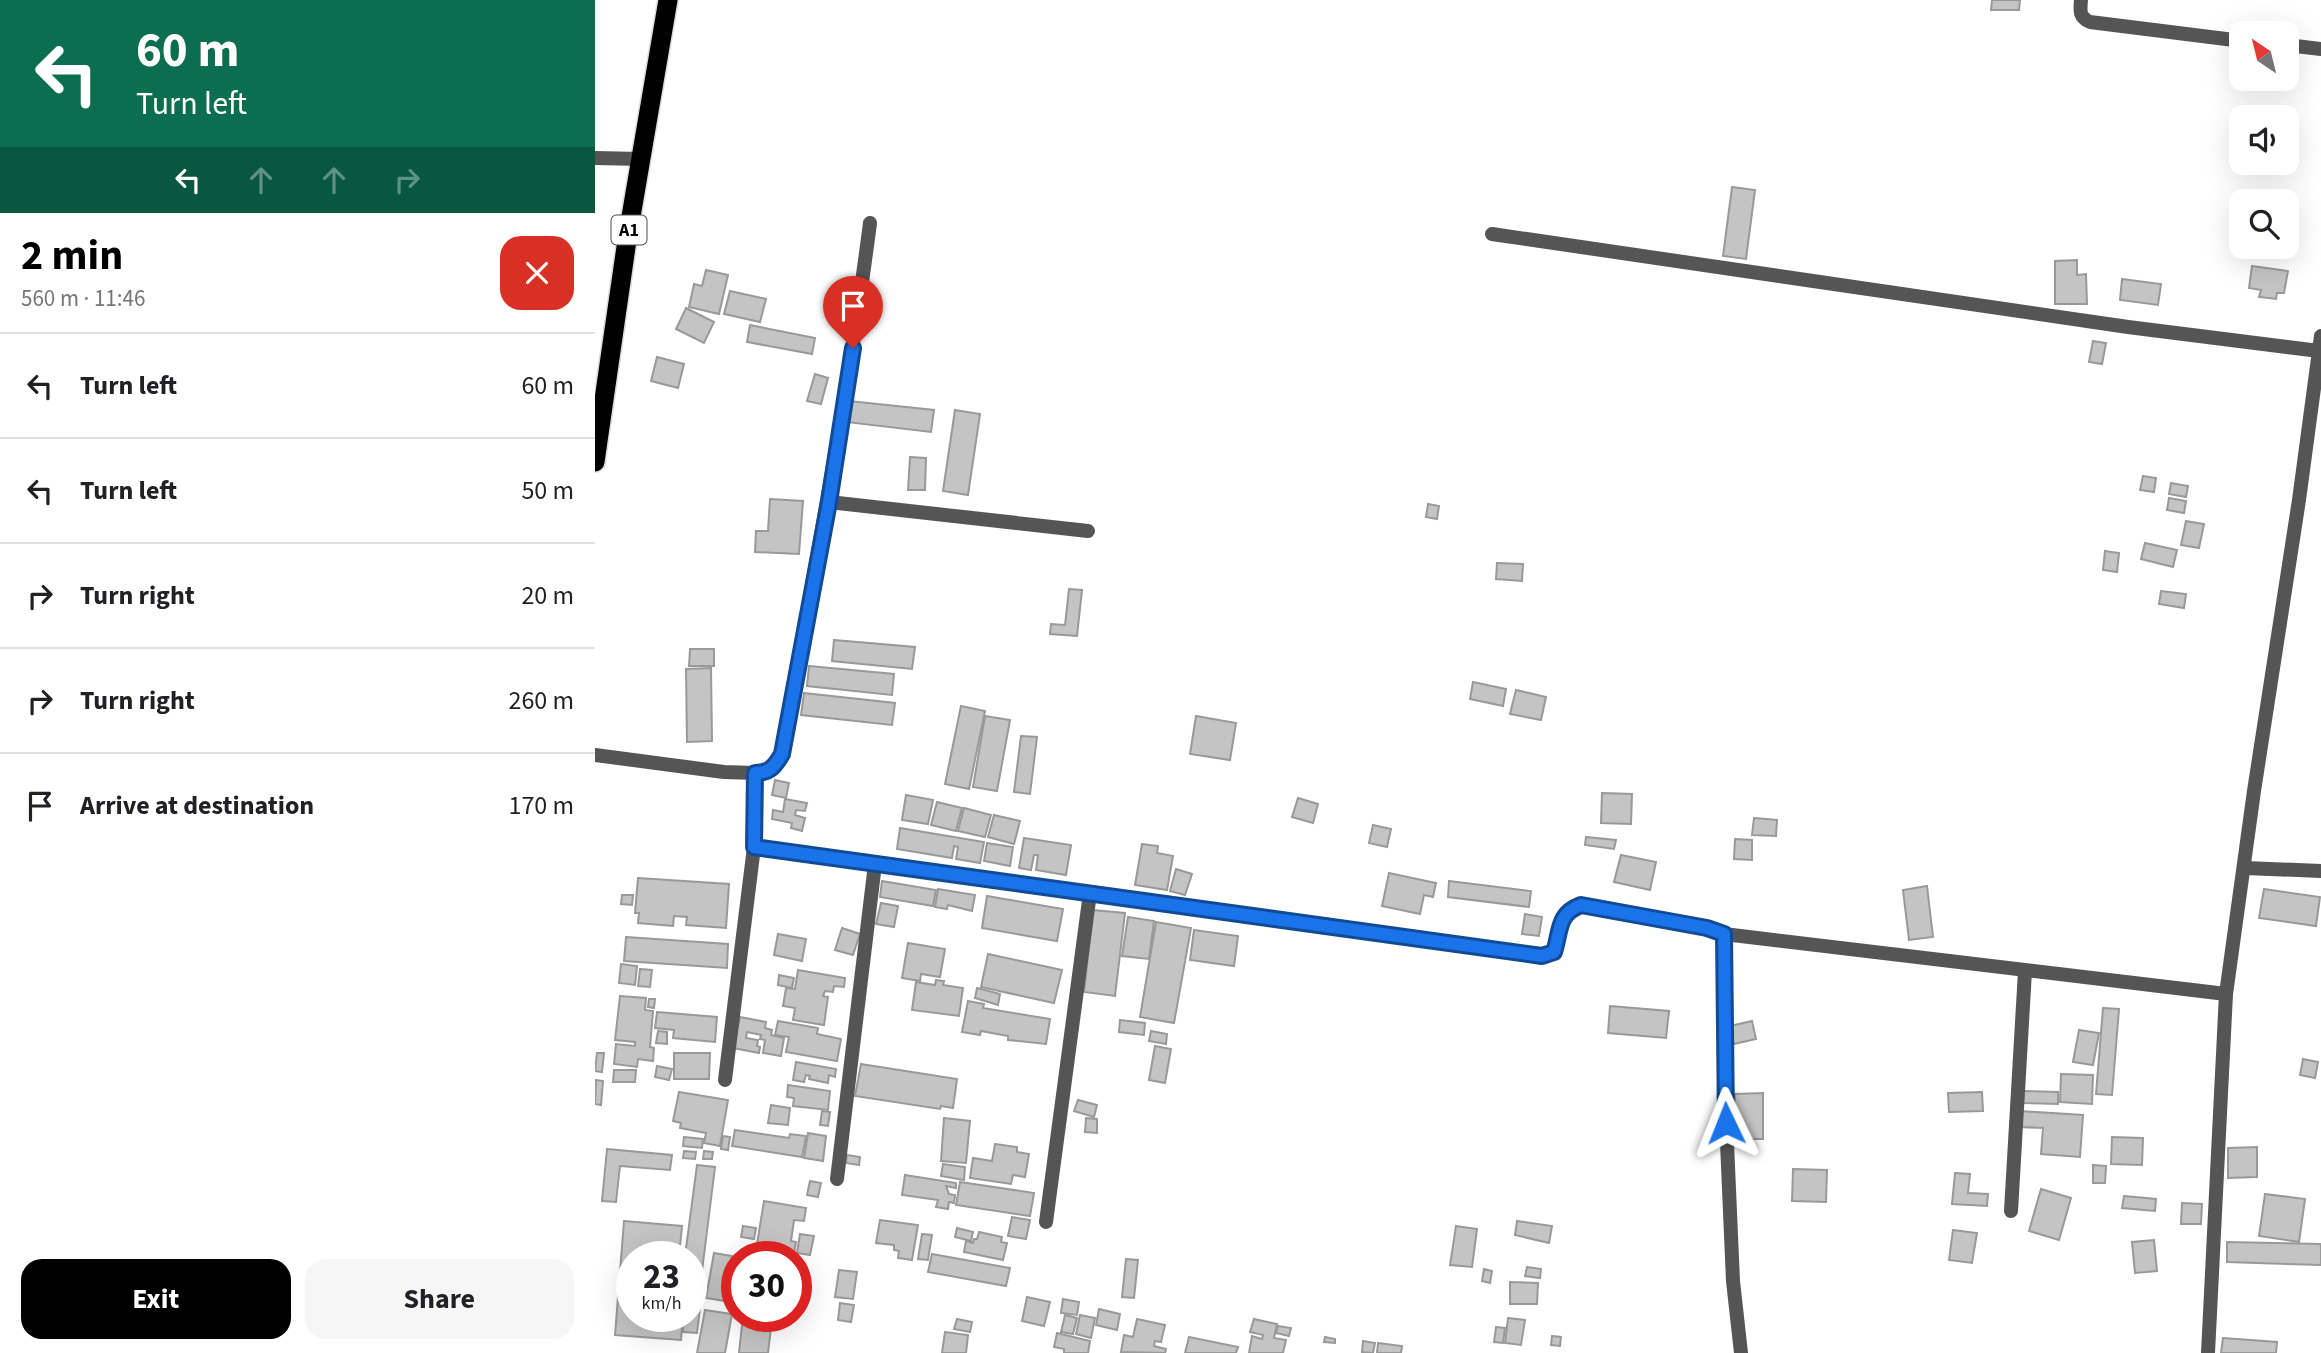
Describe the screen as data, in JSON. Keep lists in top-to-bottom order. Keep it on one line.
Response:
{"streets":{"highway":["A1"]},"north":"top left","page":{"turn":["60 m","Turn left"],"heading":["2 min","560 m · 11:46"],"list":[{"name":"Turn left","value":"60 m"},{"name":"Turn left","value":"50 m"},{"name":"Turn right","value":"20 m"},{"name":"Turn right","value":"260 m"},{"name":"Arrive at destination","value":"170 m"}],"speed":"23 km/h","limit":"30","buttons":["Exit","Share"]}}
